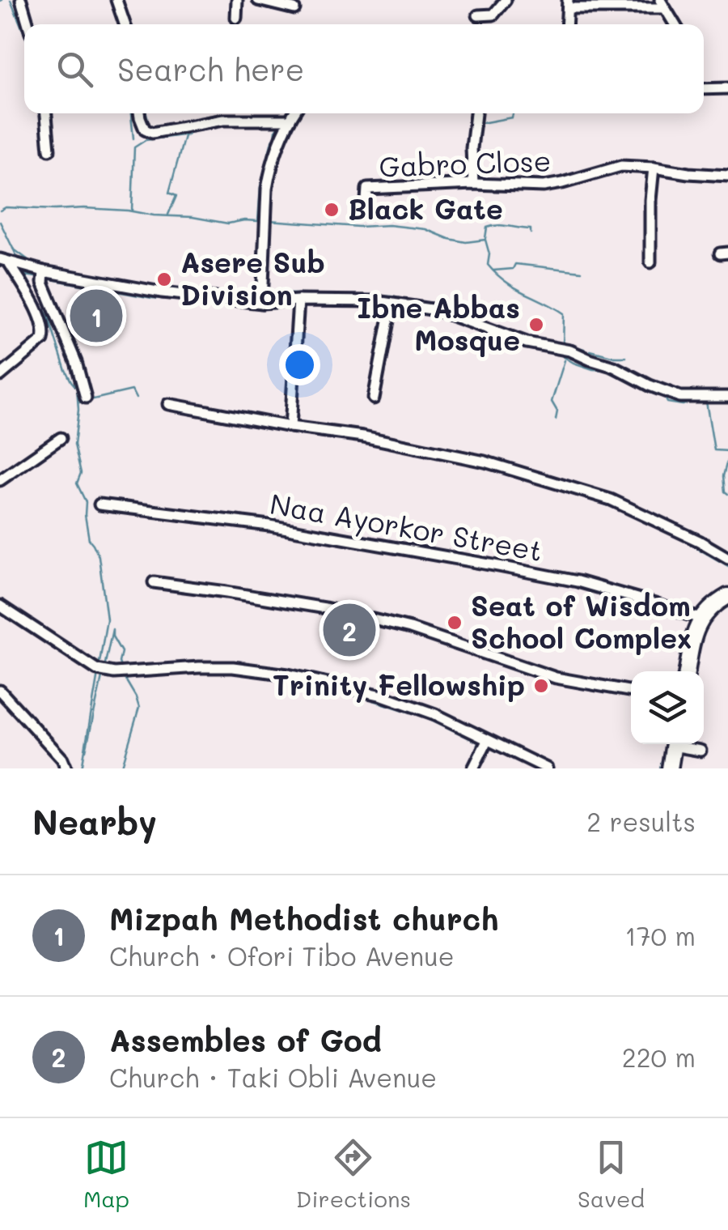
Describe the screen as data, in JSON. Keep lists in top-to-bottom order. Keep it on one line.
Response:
{"streets":{"street":["Gabro Close","Naa Ayorkor Street"]},"places":["Black Gate","Asere Sub Division","Ibne Abbas Mosque","Seat of Wisdom School Complex","Trinity Fellowship"],"page":{"search":"Search here","pins":["1","2"],"heading":["Nearby","2 results"],"list":[{"mark":"1","name":"Mizpah Methodist church","note":"Church · Ofori Tibo Avenue","value":"170 m"},{"mark":"2","name":"Assembles of God","note":"Church · Taki Obli Avenue","value":"220 m"}],"nav":["Map","Directions","Saved"]}}
